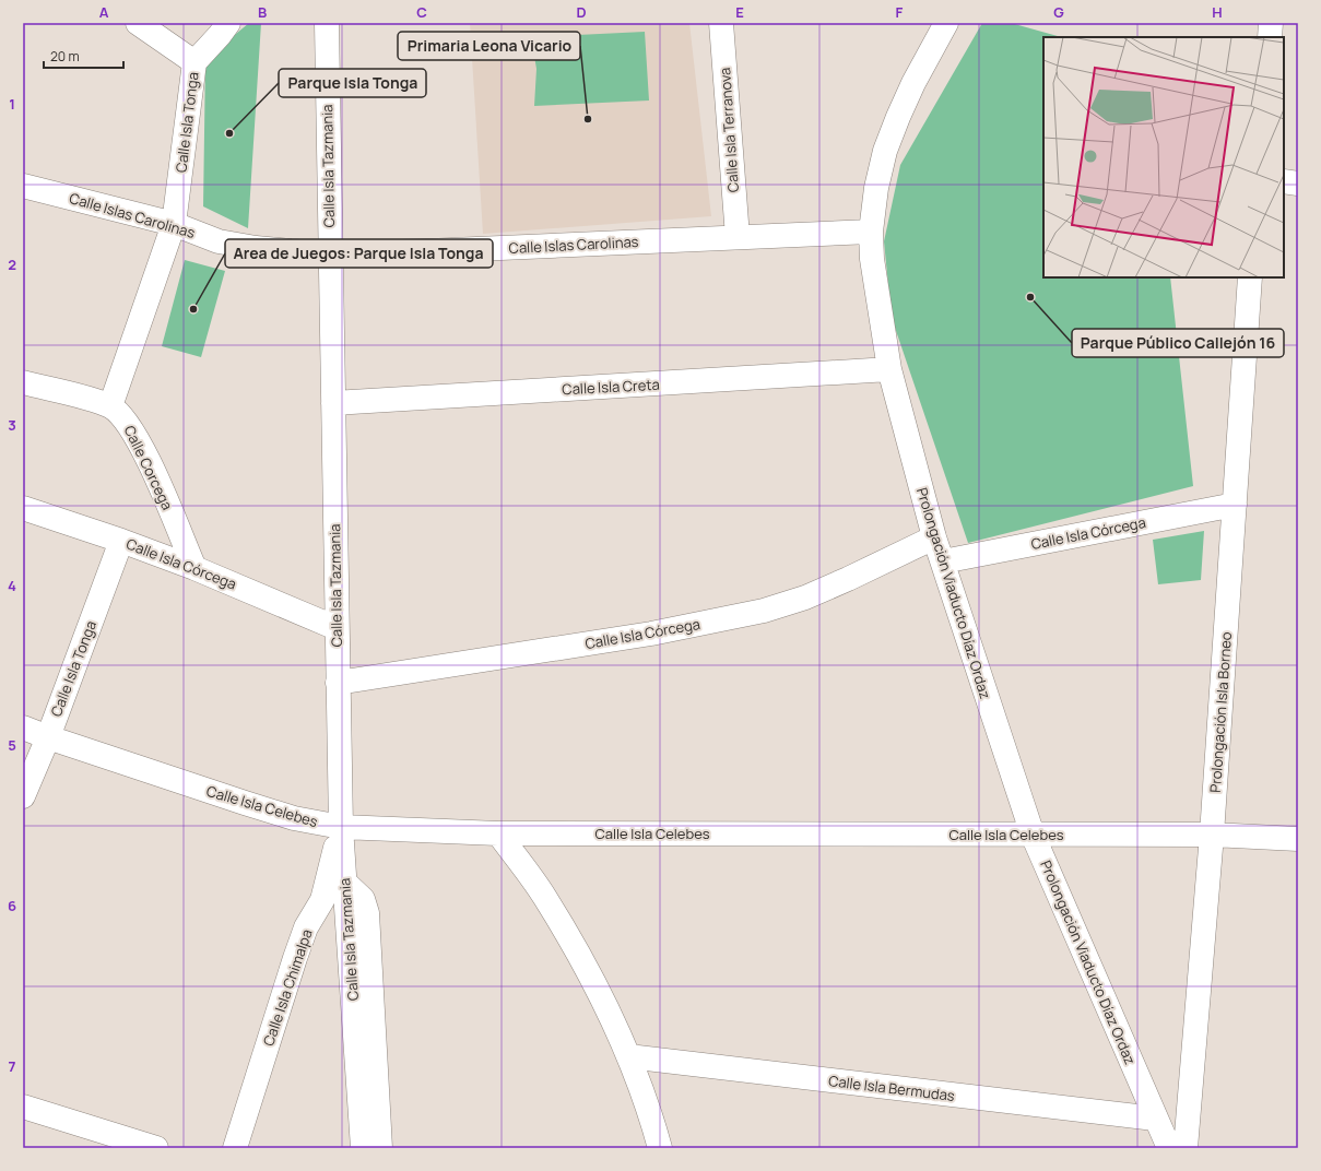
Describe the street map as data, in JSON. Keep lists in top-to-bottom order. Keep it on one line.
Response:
{"streets":{"street":["Calle Isla Tonga","Calle Isla Terranova","Calle Isla Tazmania","Calle Islas Carolinas","Calle Isla Creta","Calle Corcega","Calle Isla Córcega","Prolongación Viaducto Díaz Ordaz","Prolongación Isla Borneo","Calle Isla Celebes","Calle Isla Chimalpa","Calle Isla Bermudas"]},"crossings":[["Calle Isla Tonga","Calle Islas Carolinas"],["Calle Isla Tonga","Calle Corcega"],["Calle Isla Tonga","Calle Isla Córcega"],["Calle Isla Tonga","Calle Isla Celebes"],["Calle Isla Terranova","Calle Islas Carolinas"],["Calle Isla Tazmania","Calle Islas Carolinas"],["Calle Isla Tazmania","Calle Isla Creta"],["Calle Isla Tazmania","Calle Isla Córcega"],["Calle Isla Tazmania","Calle Isla Celebes"],["Calle Isla Tazmania","Calle Isla Chimalpa"],["Calle Islas Carolinas","Prolongación Viaducto Díaz Ordaz"],["Calle Isla Creta","Prolongación Viaducto Díaz Ordaz"],["Calle Corcega","Calle Isla Córcega"],["Calle Isla Córcega","Prolongación Viaducto Díaz Ordaz"],["Calle Isla Córcega","Prolongación Isla Borneo"],["Prolongación Viaducto Díaz Ordaz","Calle Isla Celebes"],["Prolongación Viaducto Díaz Ordaz","Calle Isla Bermudas"],["Prolongación Isla Borneo","Calle Isla Celebes"],["Calle Isla Celebes","Calle Isla Chimalpa"]],"places":["Primaria Leona Vicario","Parque Isla Tonga","Parque Público Callejón 16","Area de Juegos: Parque Isla Tonga"],"scale_bar":"20 m","grid":{"columns":["A","B","C","D","E","F","G","H"],"rows":["1","2","3","4","5","6","7"]}}
